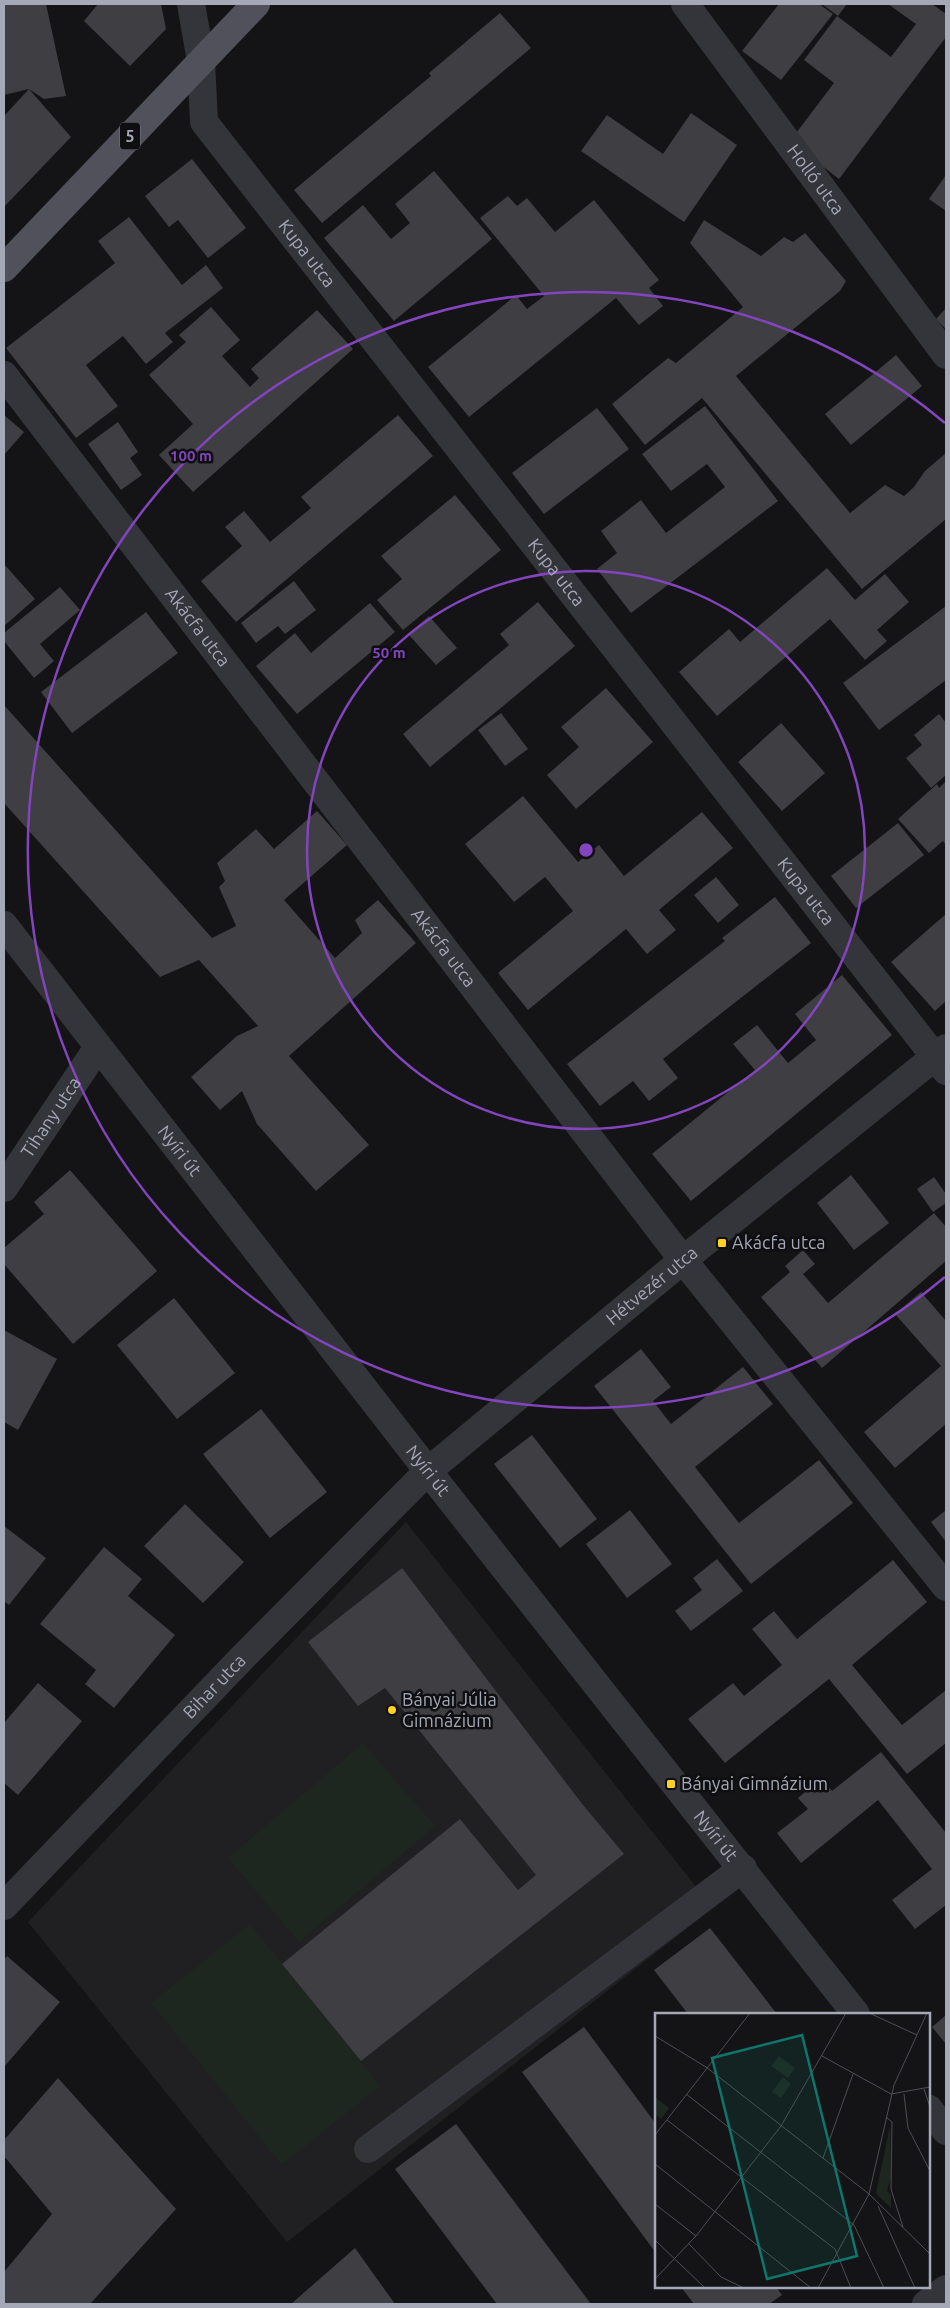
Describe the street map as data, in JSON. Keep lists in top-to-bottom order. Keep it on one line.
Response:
{"streets":{"main road":["5"],"street":["Holló utca","Kupa utca","Akácfa utca","Tihany utca","Nyíri út","Hétvezér utca","Bihar utca"]},"crossings":[["5","Kupa utca"],["Kupa utca","Hétvezér utca"],["Akácfa utca","Hétvezér utca"],["Tihany utca","Nyíri út"],["Nyíri út","Hétvezér utca"],["Nyíri út","Bihar utca"],["Hétvezér utca","Bihar utca"]],"places":{"transit":["Akácfa utca","Bányai Gimnázium"],"other":["Bányai Júlia Gimnázium"]},"rings":["100 m","50 m"]}
